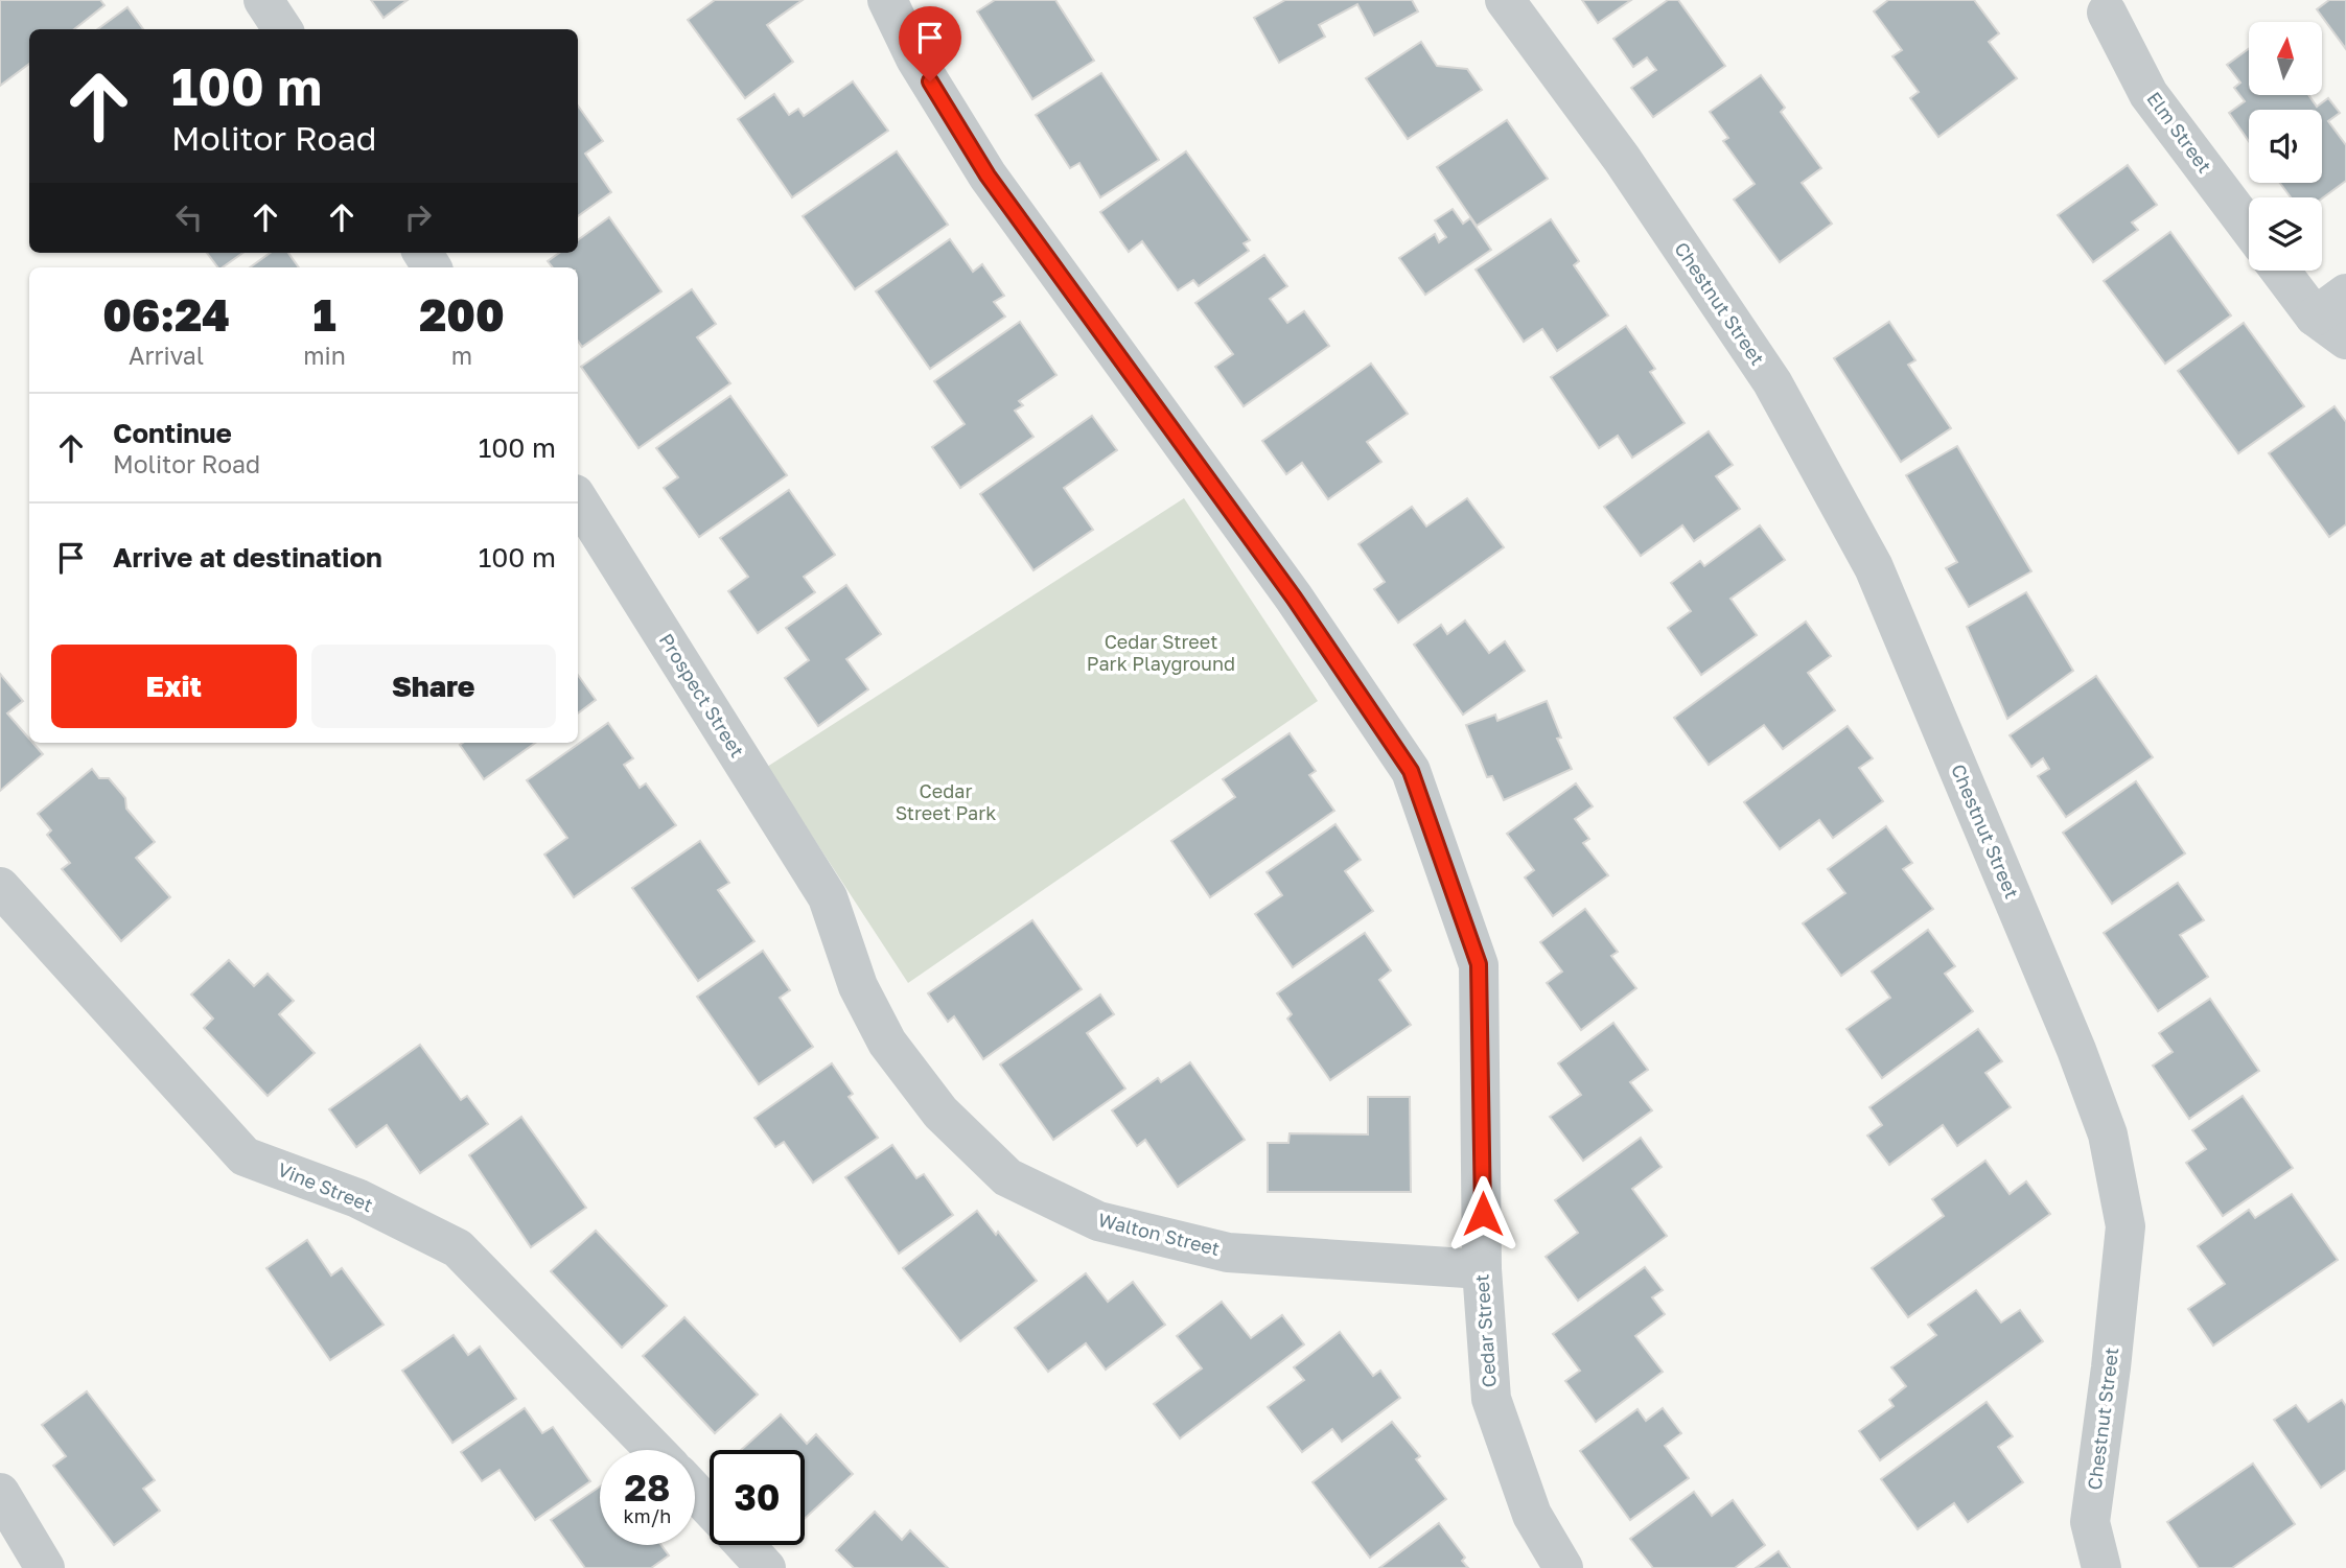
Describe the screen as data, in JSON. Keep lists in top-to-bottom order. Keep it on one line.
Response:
{"streets":{"street":["Elm Street","Chestnut Street","Prospect Street","Vine Street","Walton Street","Cedar Street"]},"crossings":[["Prospect Street","Walton Street"],["Walton Street","Cedar Street"]],"parks":["Cedar Street Park Playground","Cedar Street Park"],"north":"top","page":{"turn":["100 m","Molitor Road"],"eta":["06:24","Arrival","1","min","200","m"],"list":[{"name":"Continue","note":"Molitor Road","value":"100 m"},{"name":"Arrive at destination","value":"100 m"}],"buttons":["Exit","Share"],"speed":"28 km/h","limit":"30"}}
